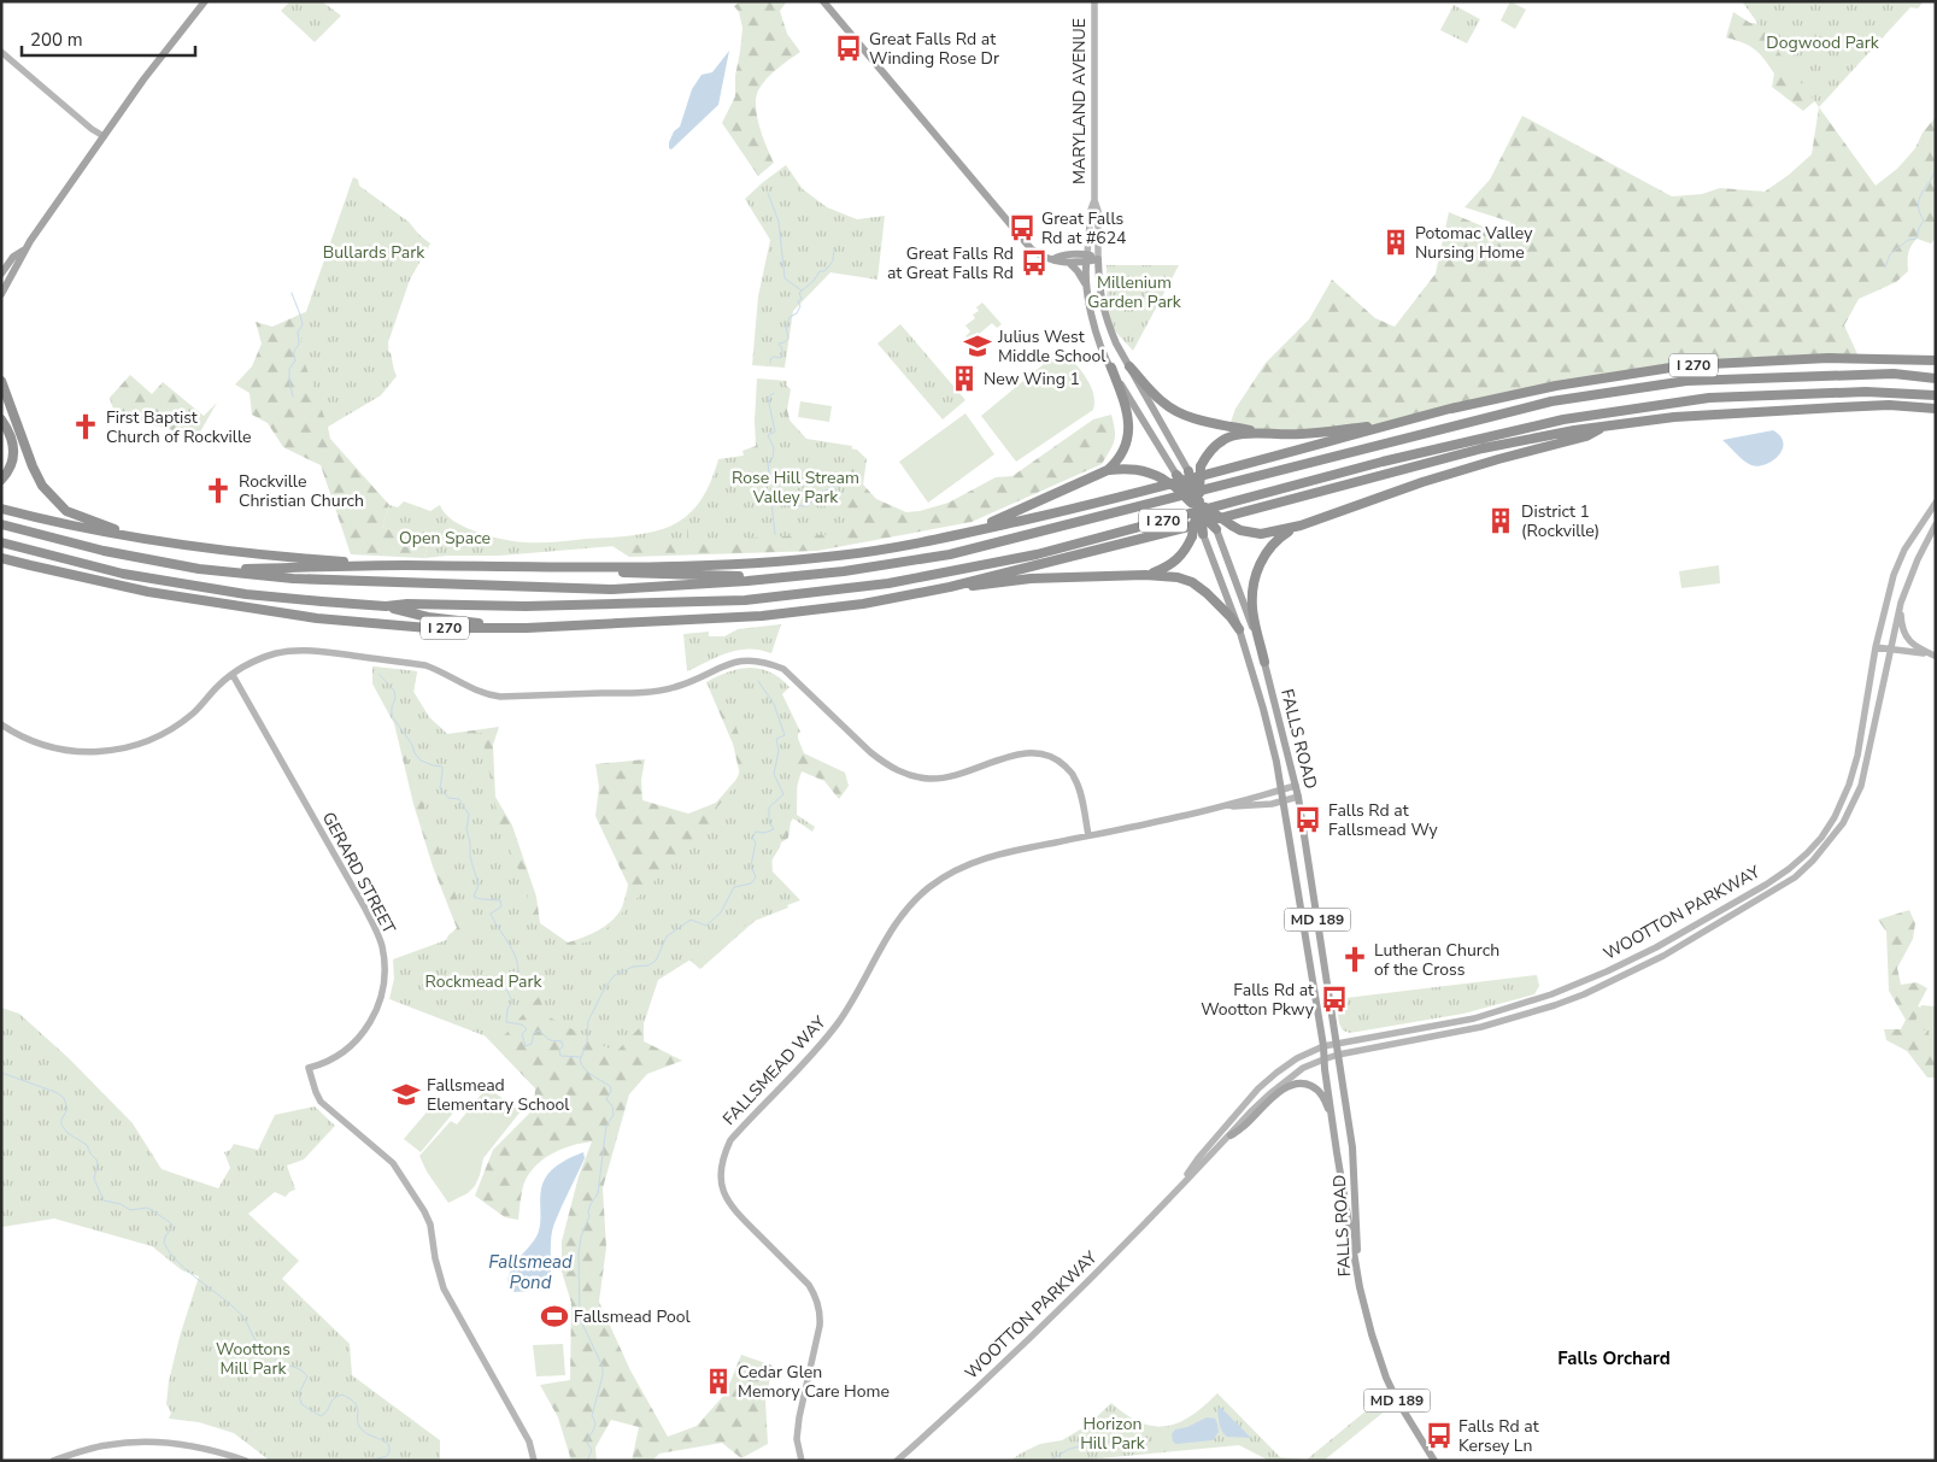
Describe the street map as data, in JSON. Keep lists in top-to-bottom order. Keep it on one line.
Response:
{"streets":{"highway":["I 270"],"main road":["FALLS ROAD","MD 189"],"street":["MARYLAND AVENUE","GERARD STREET","WOOTTON PARKWAY","FALLSMEAD WAY"]},"crossings":[["FALLS ROAD","WOOTTON PARKWAY"],["FALLS ROAD","FALLSMEAD WAY"]],"districts":["Falls Orchard"],"water":["Fallsmead Pond"],"parks":["Dogwood Park","Bullards Park","Millenium Garden Park","Rose Hill Stream Valley Park","Open Space","Rockmead Park","Woottons Mill Park","Horizon Hill Park"],"places":{"bus stop":["Great Falls Rd at Winding Rose Dr","Great Falls Rd at #624","Great Falls Rd at Great Falls Rd","Falls Rd at Fallsmead Wy","Falls Rd at Wootton Pkwy","Falls Rd at Kersey Ln"],"building":["Potomac Valley Nursing Home","New Wing 1","District 1 (Rockville)","Cedar Glen Memory Care Home"],"school or university":["Julius West Middle School","Fallsmead Elementary School"],"church":["First Baptist Church of Rockville","Rockville Christian Church","Lutheran Church of the Cross"],"sports":["Fallsmead Pool"]},"scale_bar":"200 m"}
